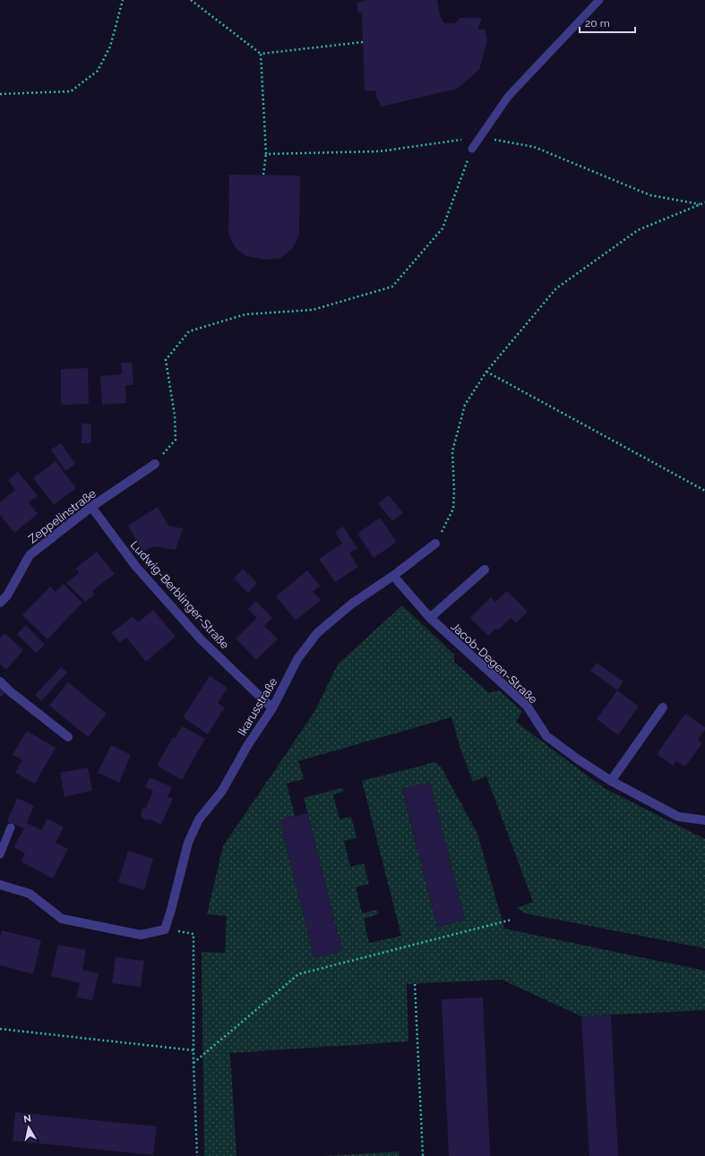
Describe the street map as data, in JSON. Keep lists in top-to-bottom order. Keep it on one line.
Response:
{"streets":{"street":["Zeppelinstraße","Ludwig-Berblinger-Straße","Jacob-Degen-Straße","Ikarusstraße"]},"crossings":[["Zeppelinstraße","Ludwig-Berblinger-Straße"],["Ludwig-Berblinger-Straße","Ikarusstraße"],["Jacob-Degen-Straße","Ikarusstraße"]],"scale_bar":"20 m","north":"top"}
